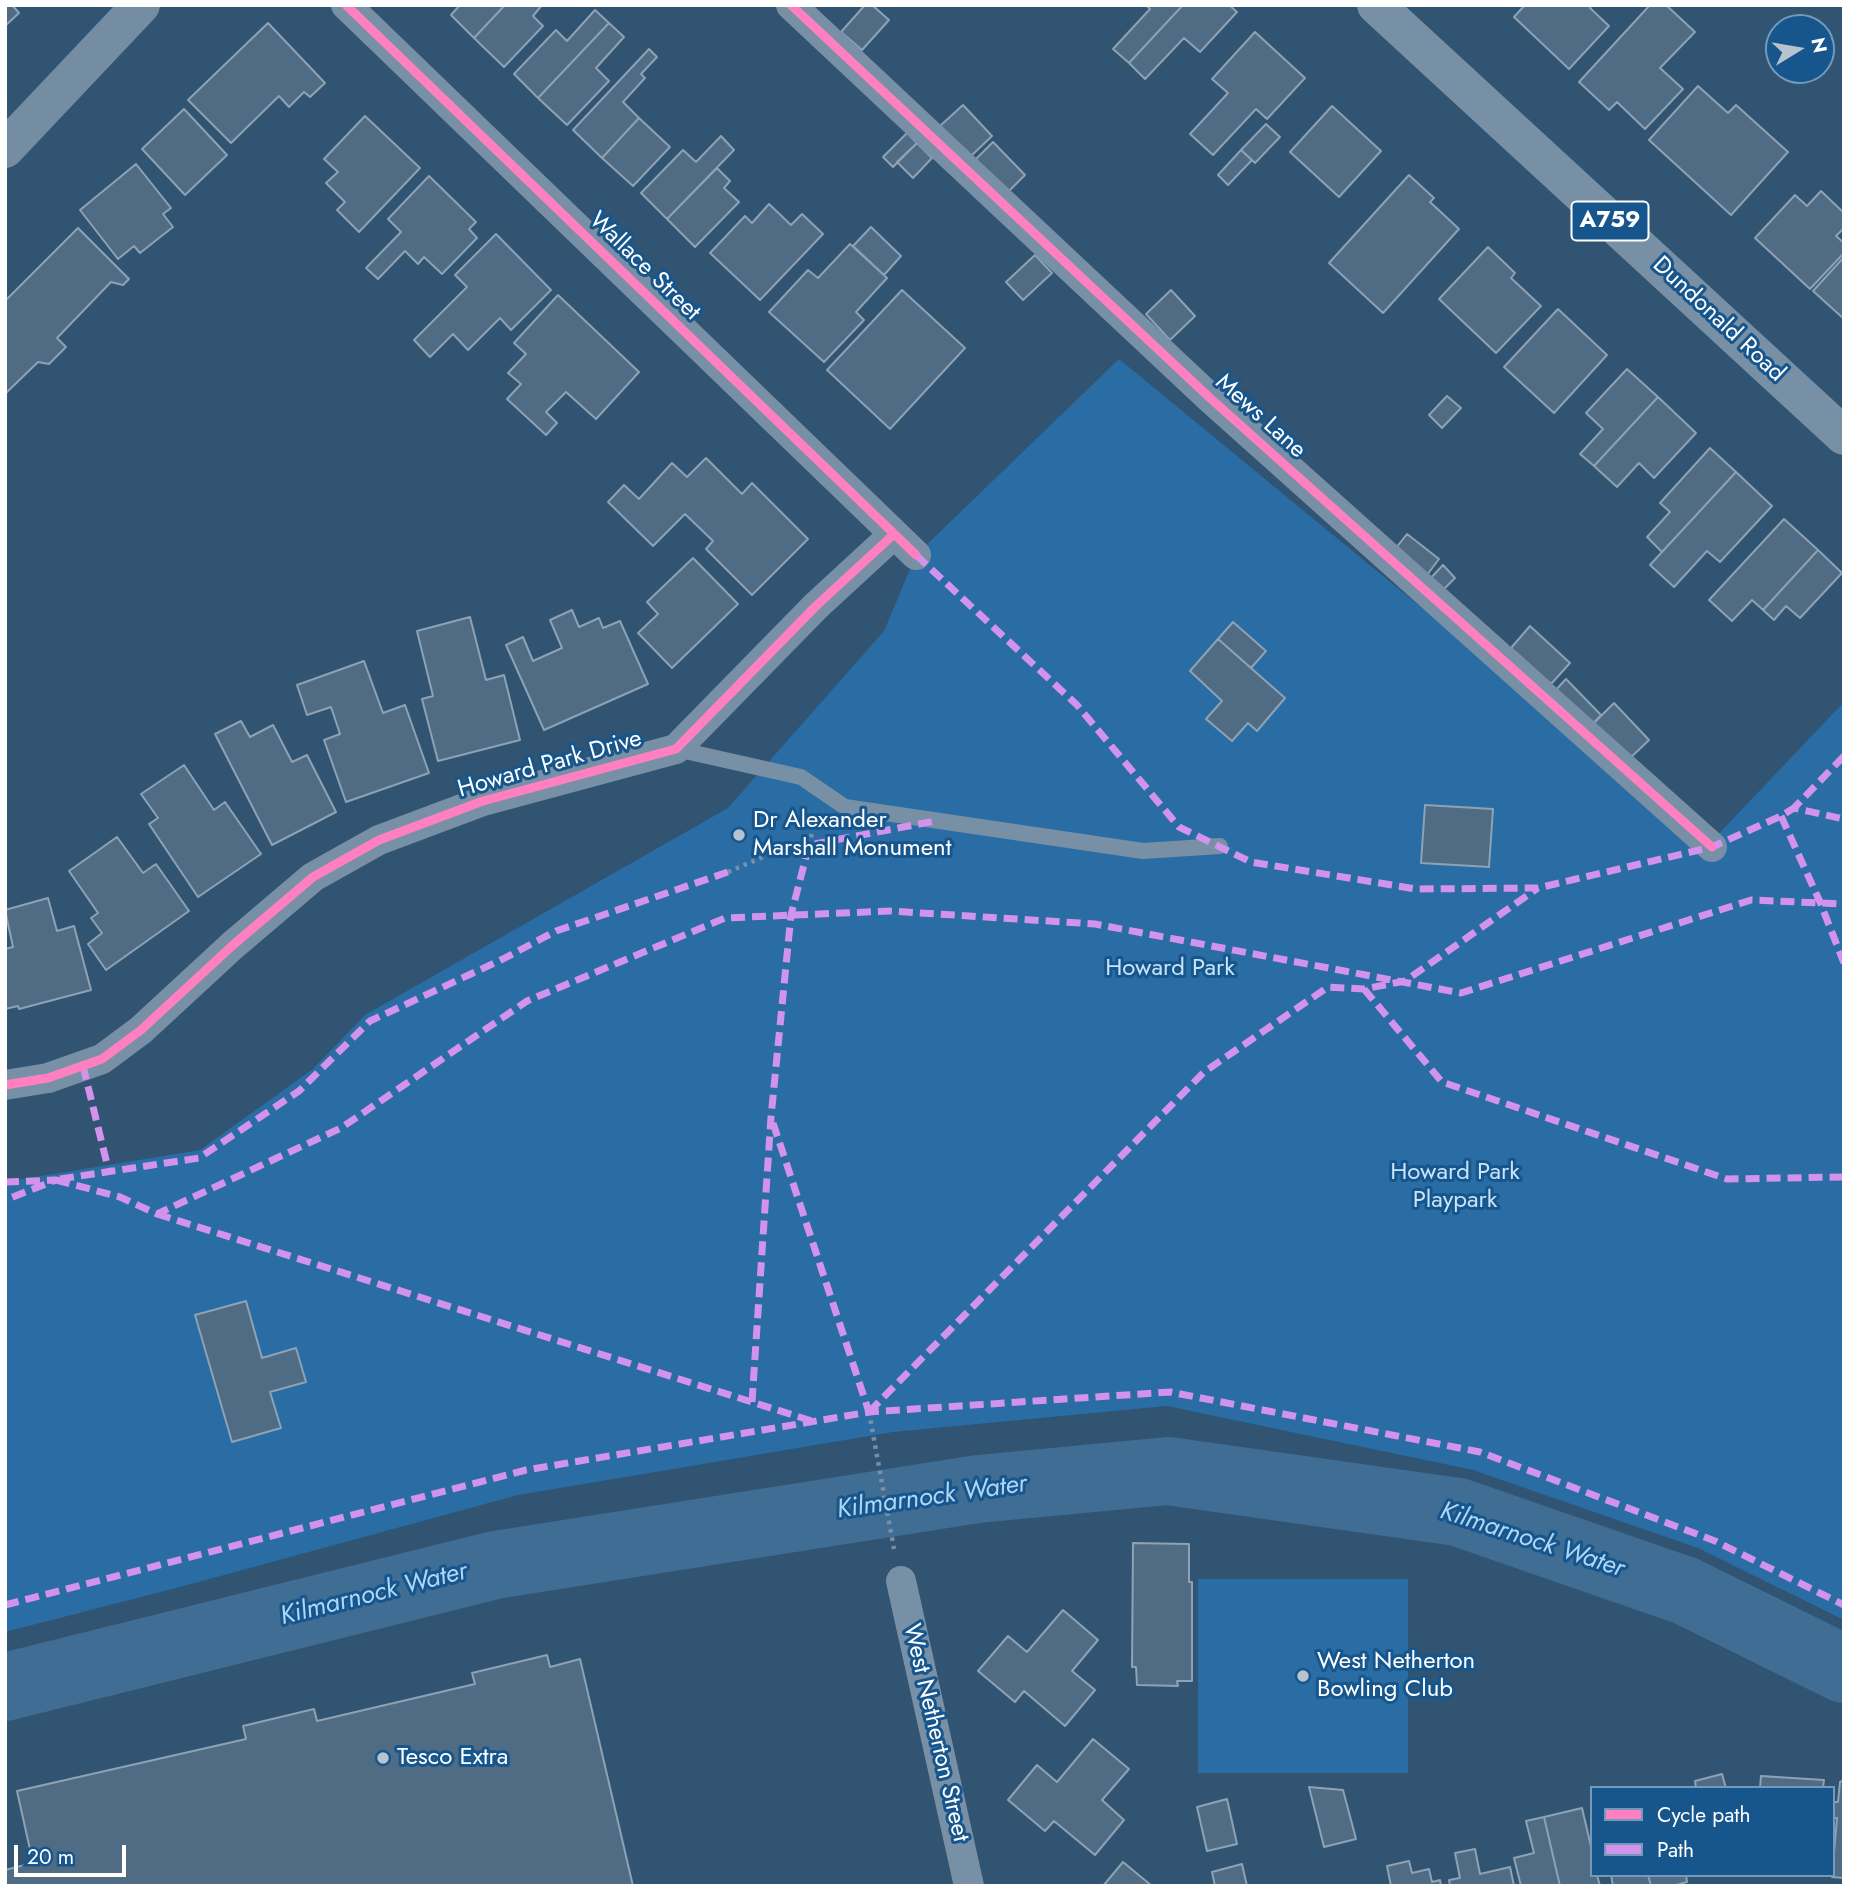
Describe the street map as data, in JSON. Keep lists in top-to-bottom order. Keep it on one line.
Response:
{"streets":{"main road":["A759","Dundonald Road"],"street":["Wallace Street","Mews Lane","Howard Park Drive","West Netherton Street"]},"crossings":[["Wallace Street","Howard Park Drive"]],"water":["Kilmarnock Water"],"parks":["Howard Park","Howard Park Playpark"],"places":["Dr Alexander Marshall Monument","West Netherton Bowling Club","Tesco Extra"],"legend":["Cycle path","Path"],"scale_bar":"20 m","north":"right"}
